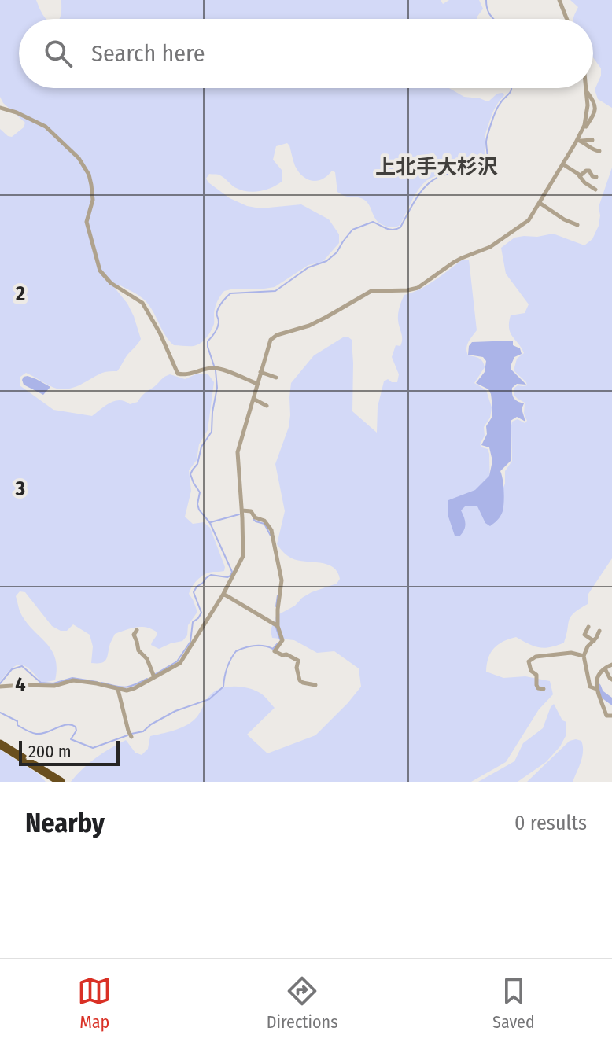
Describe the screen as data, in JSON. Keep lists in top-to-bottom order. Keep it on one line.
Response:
{"districts":["上北手大杉沢"],"scale_bar":"200 m","page":{"search":"Search here","scale":"200 m","heading":["Nearby","0 results"],"nav":["Map","Directions","Saved"]},"grid":{"rows":["2","3","4"]}}
